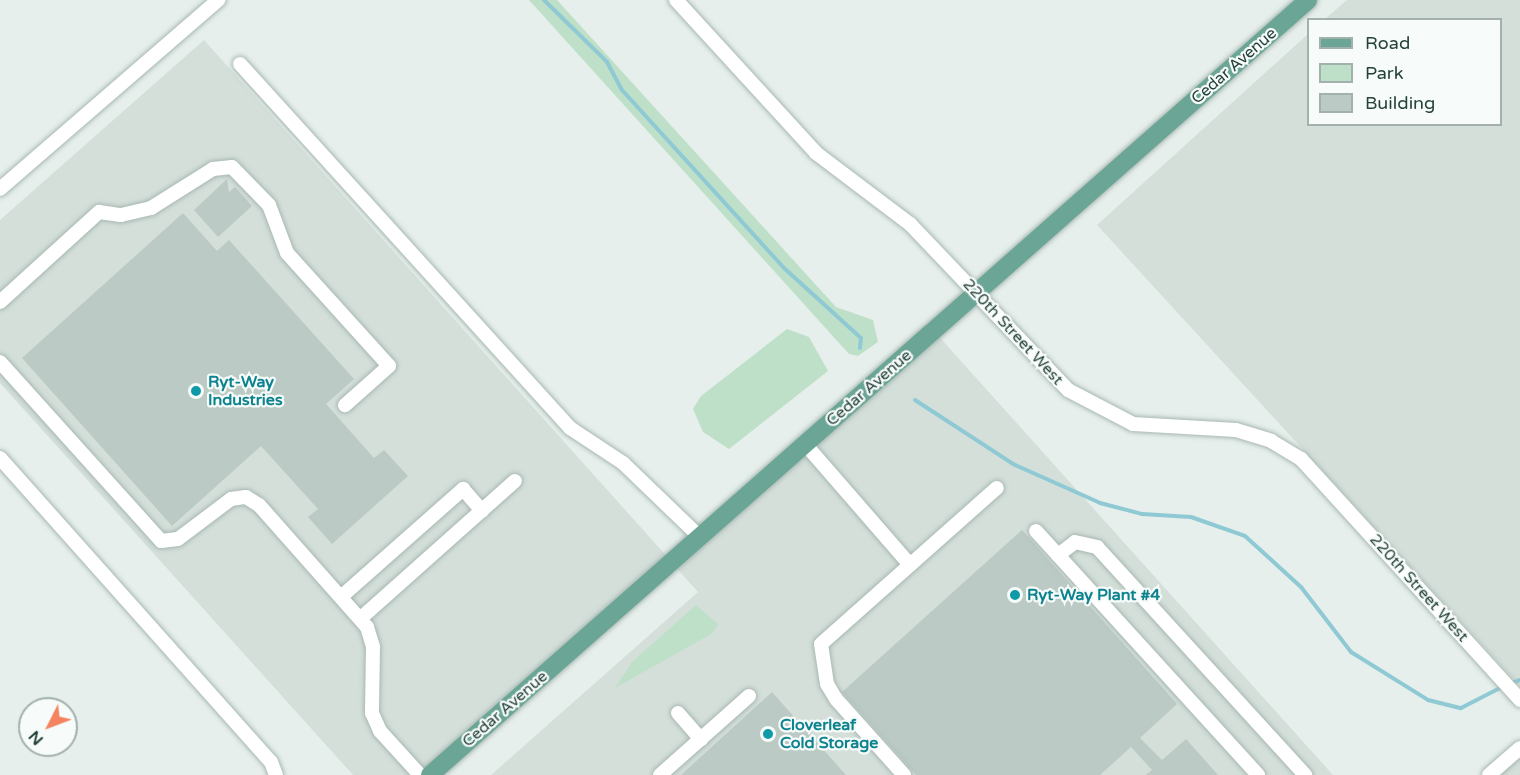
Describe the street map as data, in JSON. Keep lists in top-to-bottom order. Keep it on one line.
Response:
{"streets":{"main road":["Cedar Avenue"],"street":["220th Street West"]},"crossings":[["Cedar Avenue","220th Street West"]],"places":["Ryt-Way Industries","Ryt-Way Plant #4","Cloverleaf Cold Storage"],"legend":["Road","Park","Building"],"north":"bottom left"}
